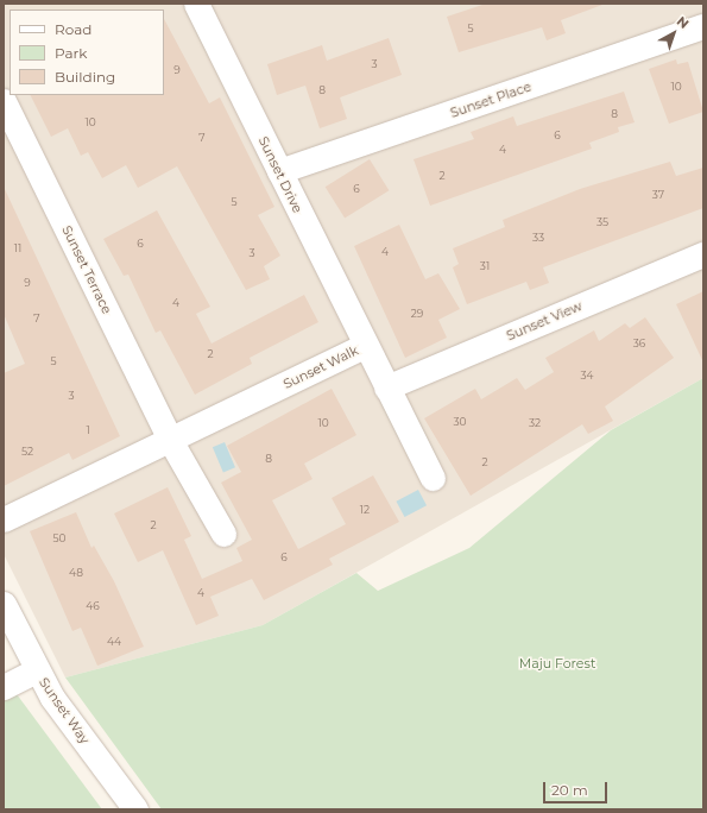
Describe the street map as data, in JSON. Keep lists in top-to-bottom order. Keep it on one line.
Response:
{"streets":{"street":["Sunset Place","Sunset Drive","Sunset Terrace","Sunset View","Sunset Walk","Sunset Way"]},"crossings":[["Sunset Place","Sunset Drive"],["Sunset Drive","Sunset Walk"],["Sunset Terrace","Sunset Walk"],["Sunset View","Sunset Walk"]],"parks":["Maju Forest"],"house_numbers":["5","3","9","10","8","8","10","6","7","4","2","6","37","5","35","33","6","11","4","3","31","9","4","29","7","36","2","5","34","3","30","10","32","1","52","8","2","12","2","50","6","48","4","46","44"],"legend":["Road","Park","Building"],"scale_bar":"20 m","north":"top right"}
